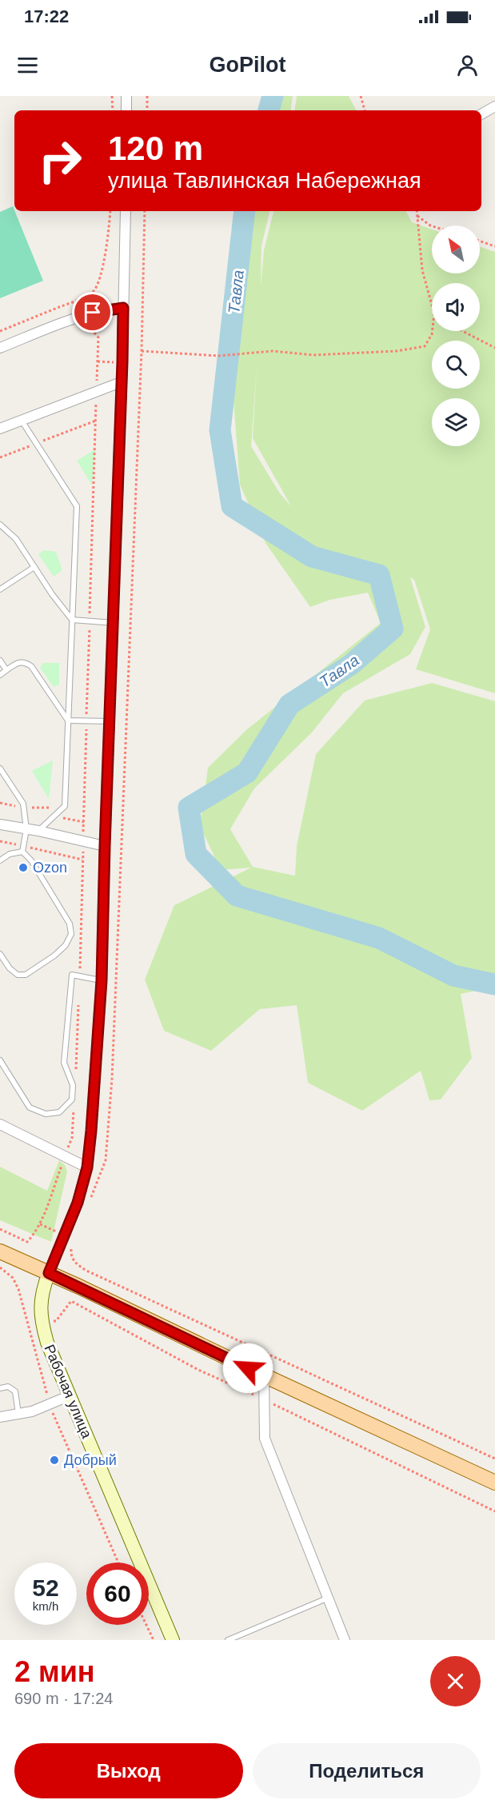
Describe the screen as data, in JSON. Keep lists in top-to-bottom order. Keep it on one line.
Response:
{"streets":{"street":["Рабочая улица"]},"water":["Тавла"],"places":["Ozon","Добрый"],"north":"top left","page":{"status":"17:22","header":"GoPilot","turn":["120 m","улица Тавлинская Набережная"],"speed":"52 km/h","limit":"60","heading":["2 мин","690 m · 17:24"],"buttons":["Выход","Поделиться"]}}
